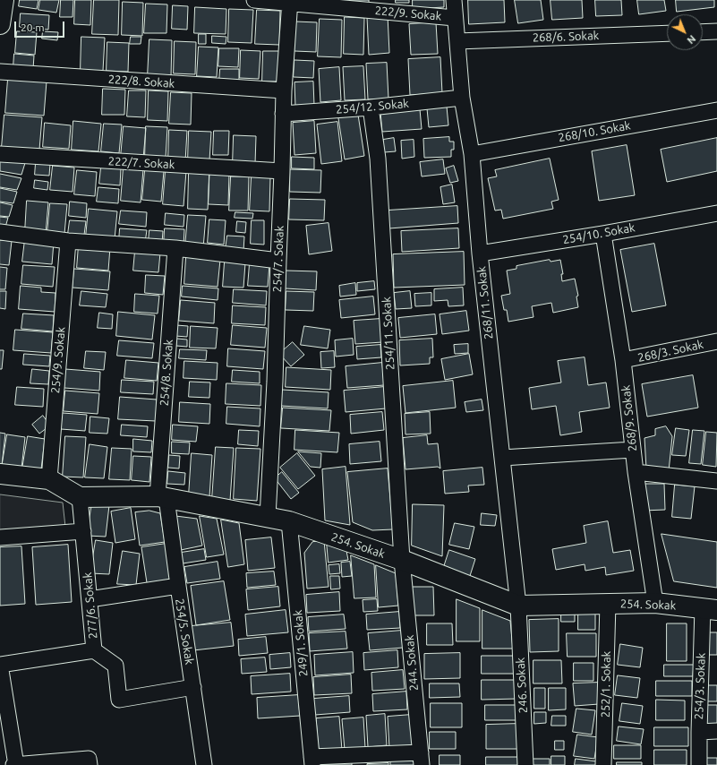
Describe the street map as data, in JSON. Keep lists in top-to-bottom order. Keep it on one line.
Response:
{"streets":{"street":["222/9. Sokak","268/6. Sokak","222/8. Sokak","254/12. Sokak","268/10. Sokak","222/7. Sokak","254/10. Sokak","254/7. Sokak","268/11. Sokak","254/11. Sokak","268/3. Sokak","254/9. Sokak","254/8. Sokak","268/9. Sokak","254. Sokak","277/6. Sokak","254/5. Sokak","249/1. Sokak","244. Sokak","252/1. Sokak","246. Sokak","254/3. Sokak"]},"crossings":[["222/9. Sokak","254/7. Sokak"],["222/9. Sokak","268/11. Sokak"],["268/6. Sokak","268/11. Sokak"],["222/8. Sokak","254/7. Sokak"],["254/12. Sokak","254/7. Sokak"],["254/12. Sokak","268/11. Sokak"],["254/12. Sokak","254/11. Sokak"],["268/10. Sokak","268/11. Sokak"],["222/7. Sokak","254/7. Sokak"],["254/10. Sokak","268/11. Sokak"],["254/10. Sokak","268/9. Sokak"],["254/7. Sokak","254. Sokak"],["268/11. Sokak","254. Sokak"],["268/11. Sokak","246. Sokak"],["254/11. Sokak","254. Sokak"],["254/11. Sokak","244. Sokak"],["268/3. Sokak","268/9. Sokak"],["254/8. Sokak","254. Sokak"],["254/8. Sokak","254/5. Sokak"],["268/9. Sokak","254. Sokak"],["254. Sokak","277/6. Sokak"],["254. Sokak","254/5. Sokak"],["254. Sokak","249/1. Sokak"],["254. Sokak","244. Sokak"],["254. Sokak","252/1. Sokak"],["254. Sokak","246. Sokak"],["254. Sokak","254/3. Sokak"]],"scale_bar":"20 m","north":"bottom right"}
